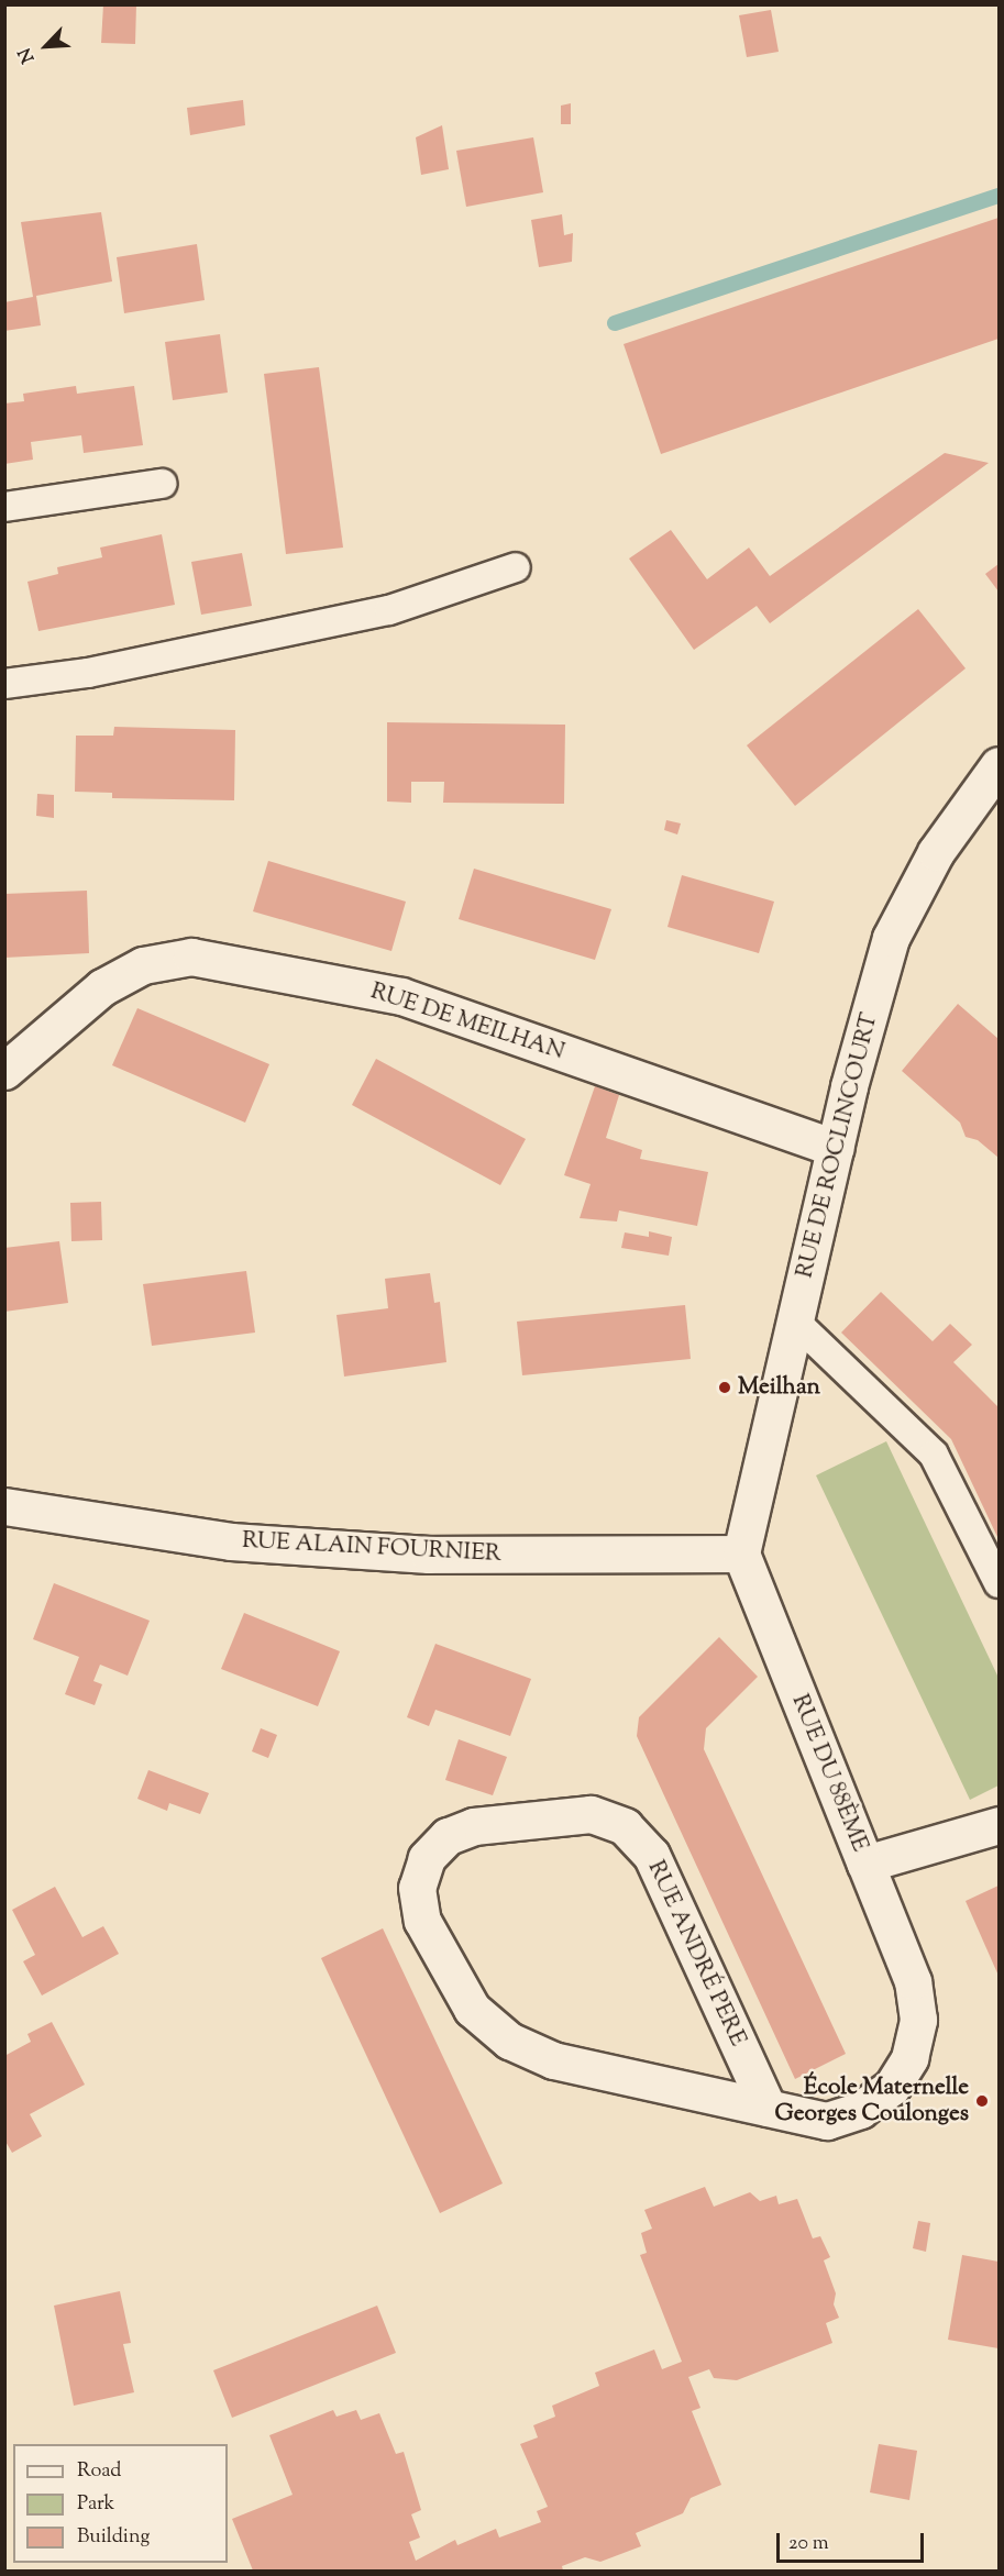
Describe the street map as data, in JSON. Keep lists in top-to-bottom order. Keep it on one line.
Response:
{"streets":{"street":["RUE DE MEILHAN","RUE DE ROCLINCOURT","RUE ALAIN FOURNIER","RUE DU 88ÈME","RUE ANDRÉ PERE"]},"crossings":[["RUE DE MEILHAN","RUE DE ROCLINCOURT"],["RUE DE ROCLINCOURT","RUE ALAIN FOURNIER"],["RUE DE ROCLINCOURT","RUE DU 88ÈME"],["RUE ALAIN FOURNIER","RUE DU 88ÈME"],["RUE DU 88ÈME","RUE ANDRÉ PERE"]],"places":["Meilhan","École Maternelle Georges Coulonges"],"legend":["Road","Park","Building"],"scale_bar":"20 m","north":"bottom left"}
